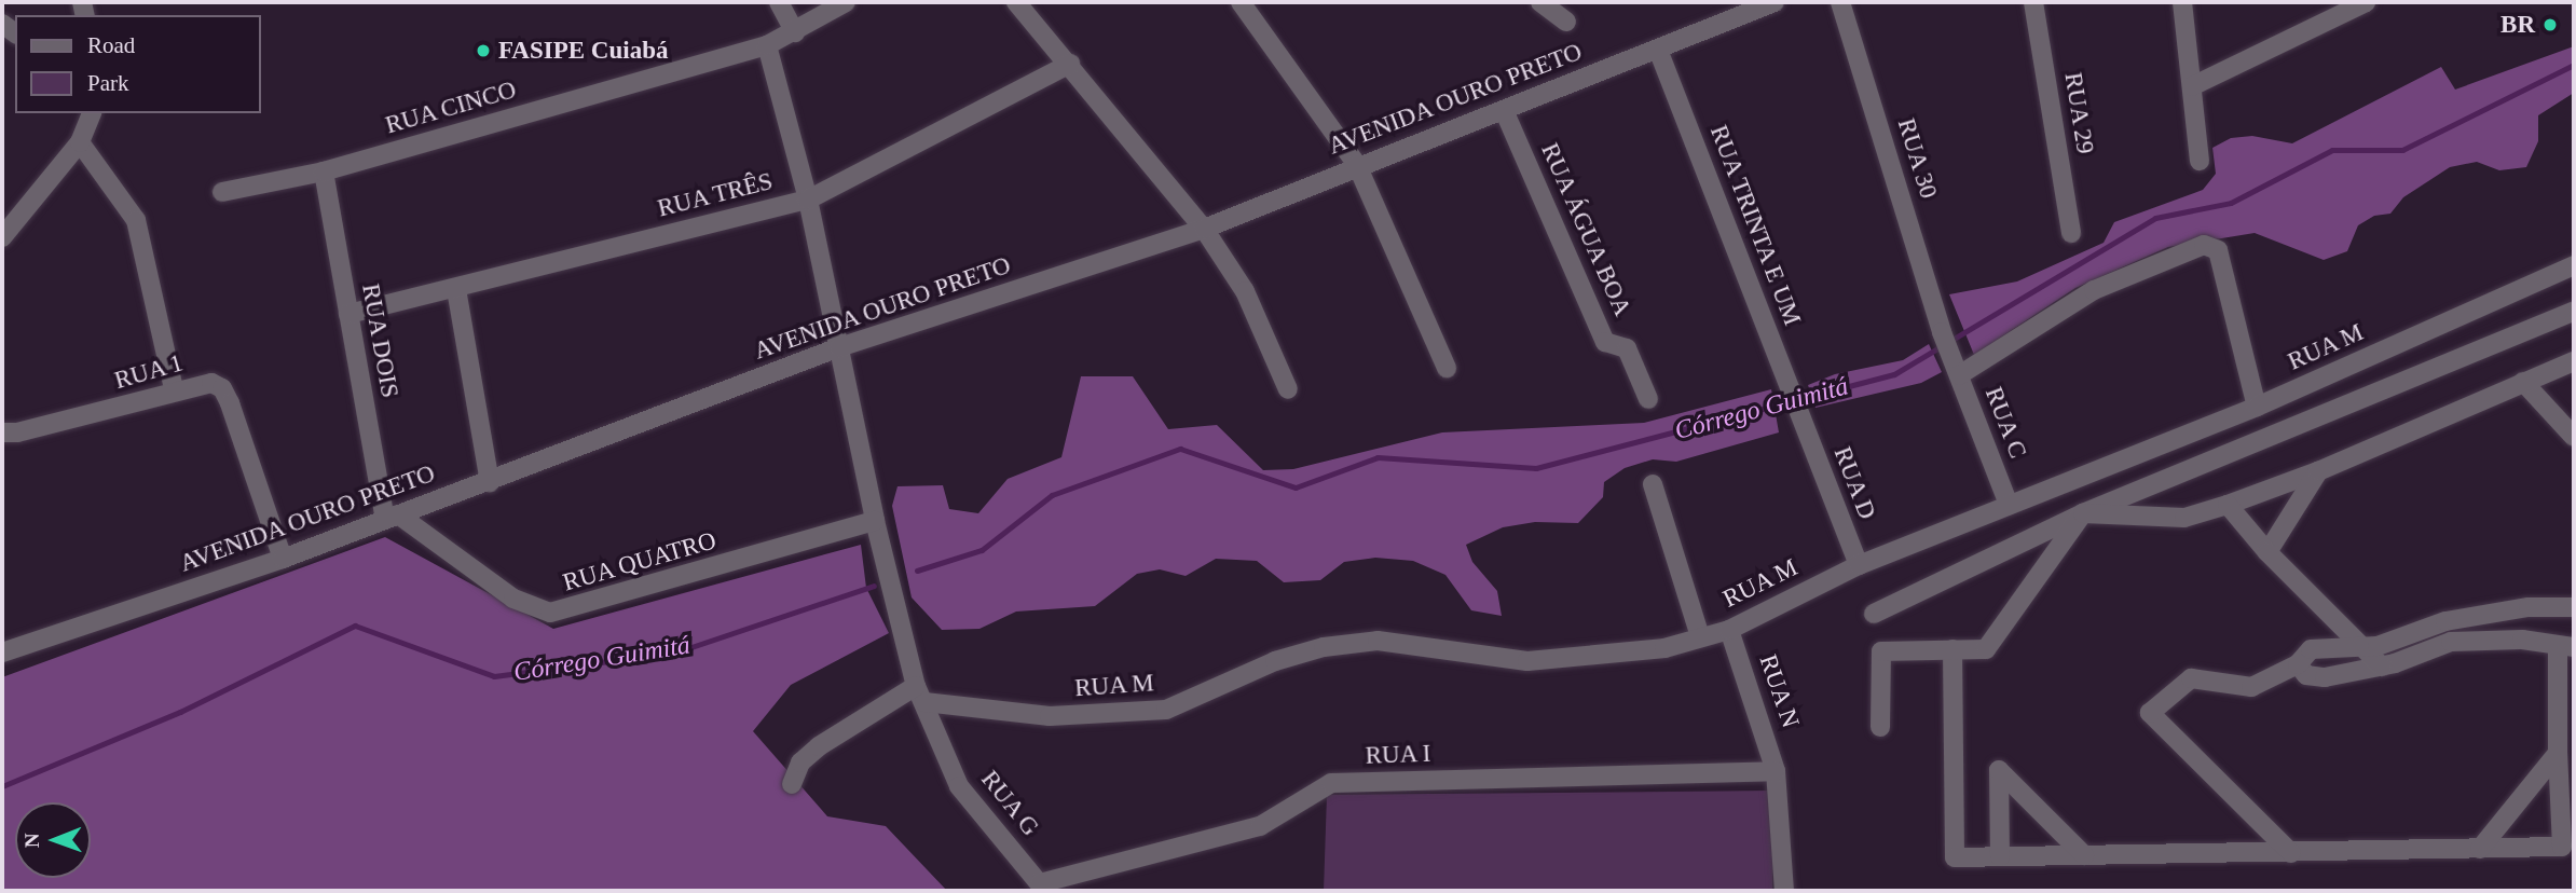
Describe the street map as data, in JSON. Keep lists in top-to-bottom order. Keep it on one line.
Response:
{"streets":{"street":["AVENIDA OURO PRETO","RUA CINCO","RUA 29","RUA 30","RUA TRÊS","RUA TRINTA E UM","RUA ÁGUA BOA","RUA DOIS","RUA M","RUA 1","RUA C","RUA D","RUA QUATRO","RUA N","RUA I","RUA G"]},"crossings":[["AVENIDA OURO PRETO","RUA TRINTA E UM"],["AVENIDA OURO PRETO","RUA ÁGUA BOA"],["AVENIDA OURO PRETO","RUA DOIS"],["AVENIDA OURO PRETO","RUA 1"],["AVENIDA OURO PRETO","RUA QUATRO"],["RUA CINCO","RUA DOIS"],["RUA 30","RUA C"],["RUA TRÊS","RUA DOIS"],["RUA TRINTA E UM","RUA D"],["RUA DOIS","RUA QUATRO"],["RUA M","RUA C"],["RUA M","RUA D"],["RUA M","RUA N"],["RUA M","RUA G"],["RUA N","RUA I"],["RUA I","RUA G"]],"water":["Córrego Guimitá"],"places":["BR","FASIPE Cuiabá"],"legend":["Road","Park"],"north":"left"}
